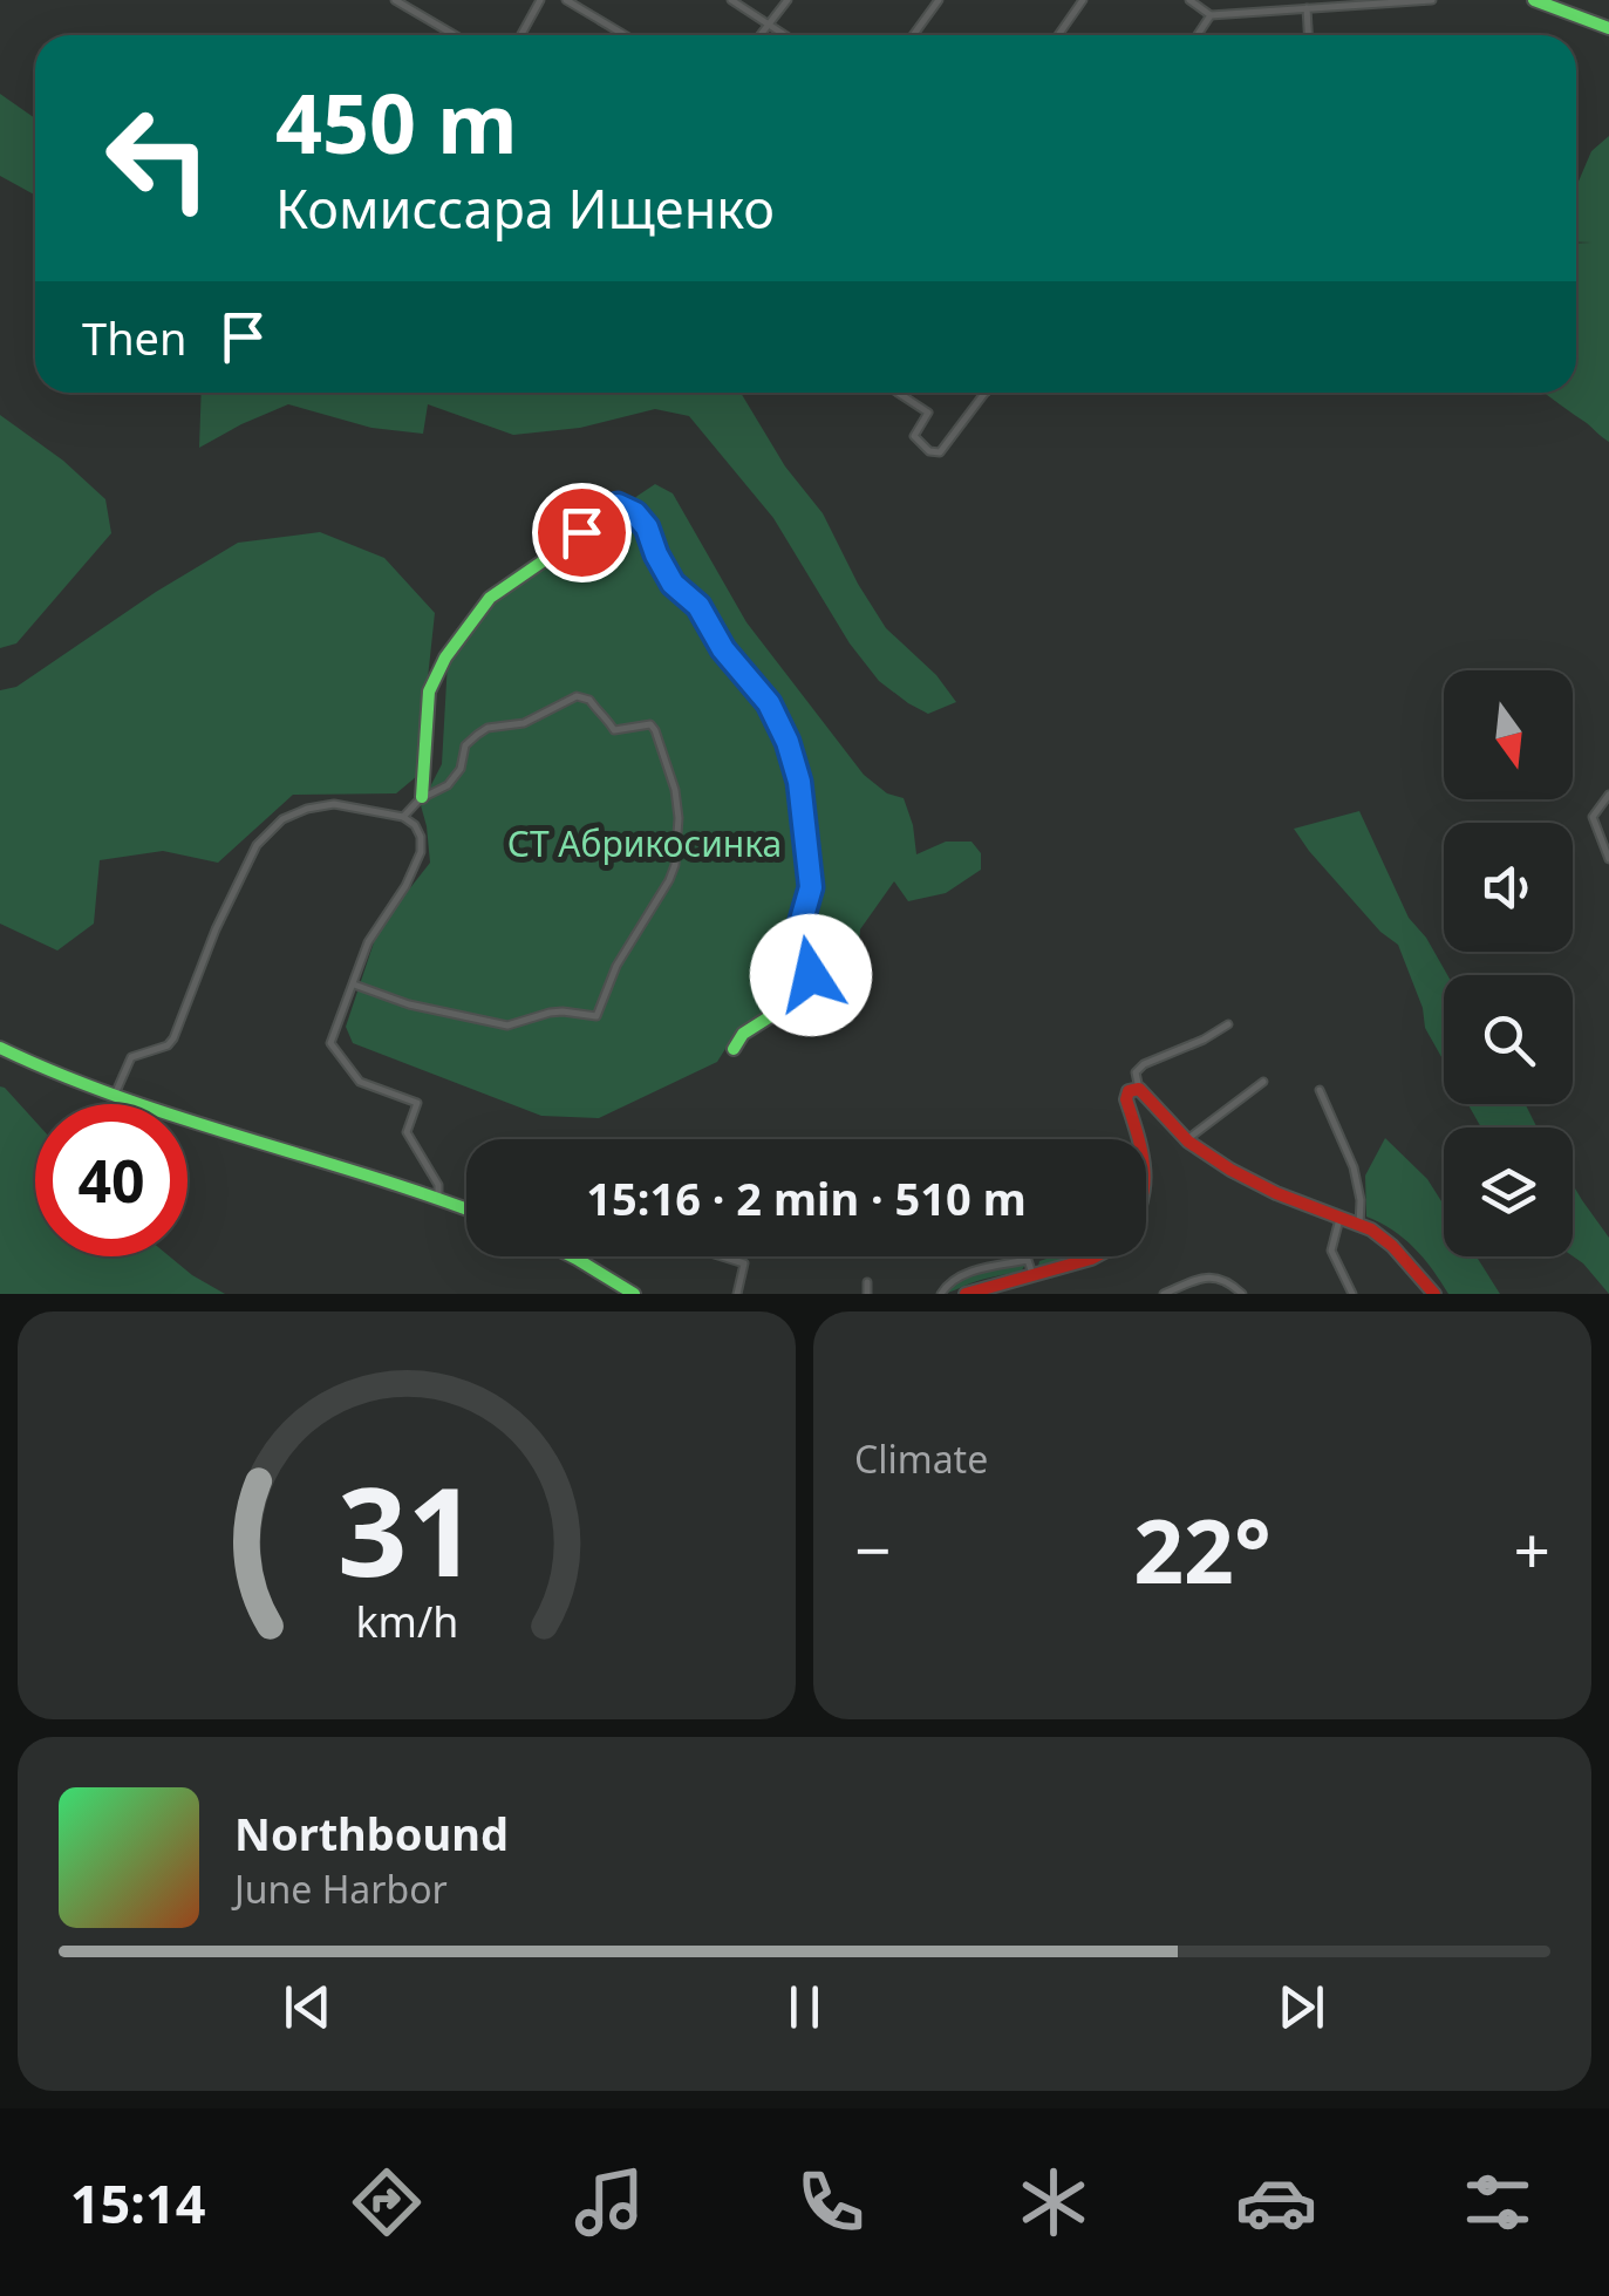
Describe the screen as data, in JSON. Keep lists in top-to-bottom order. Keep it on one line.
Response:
{"parks":["СТ Абрикосинка"],"north":"bottom","page":{"turn":["450 m","Комиссара Ищенко"],"then":"Then","limit":"40","trip":"15:16 · 2 min · 510 m","tile":"Climate","heat":["−","22°","+"],"song":["Northbound","June Harbor"],"tabs":"15:14","gauge":["31","km/h"]}}
